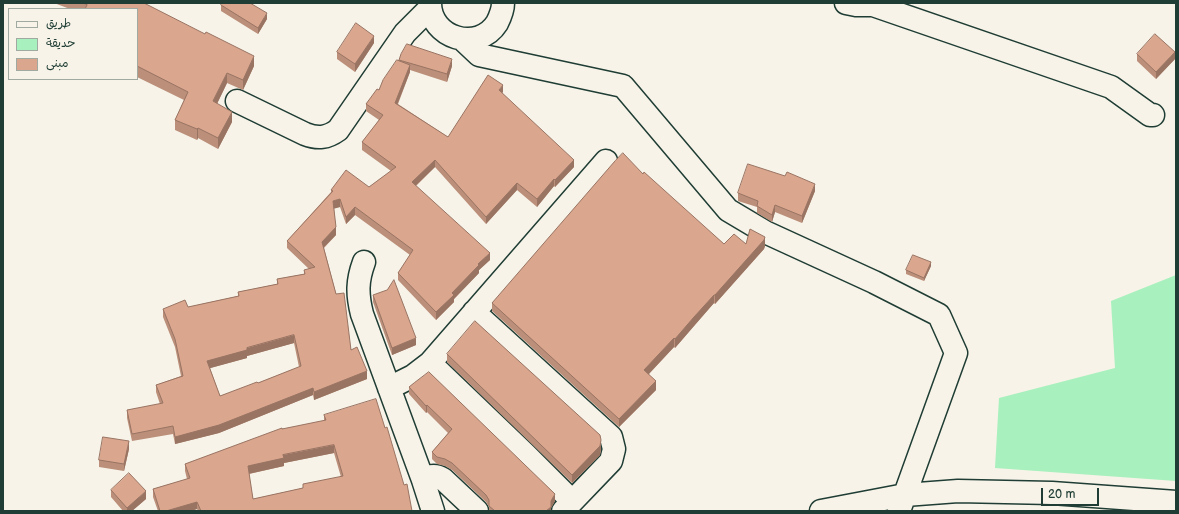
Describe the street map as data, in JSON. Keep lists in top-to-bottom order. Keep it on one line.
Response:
{"legend":["طريق","حديقة","مبنى"],"scale_bar":"20 m"}
